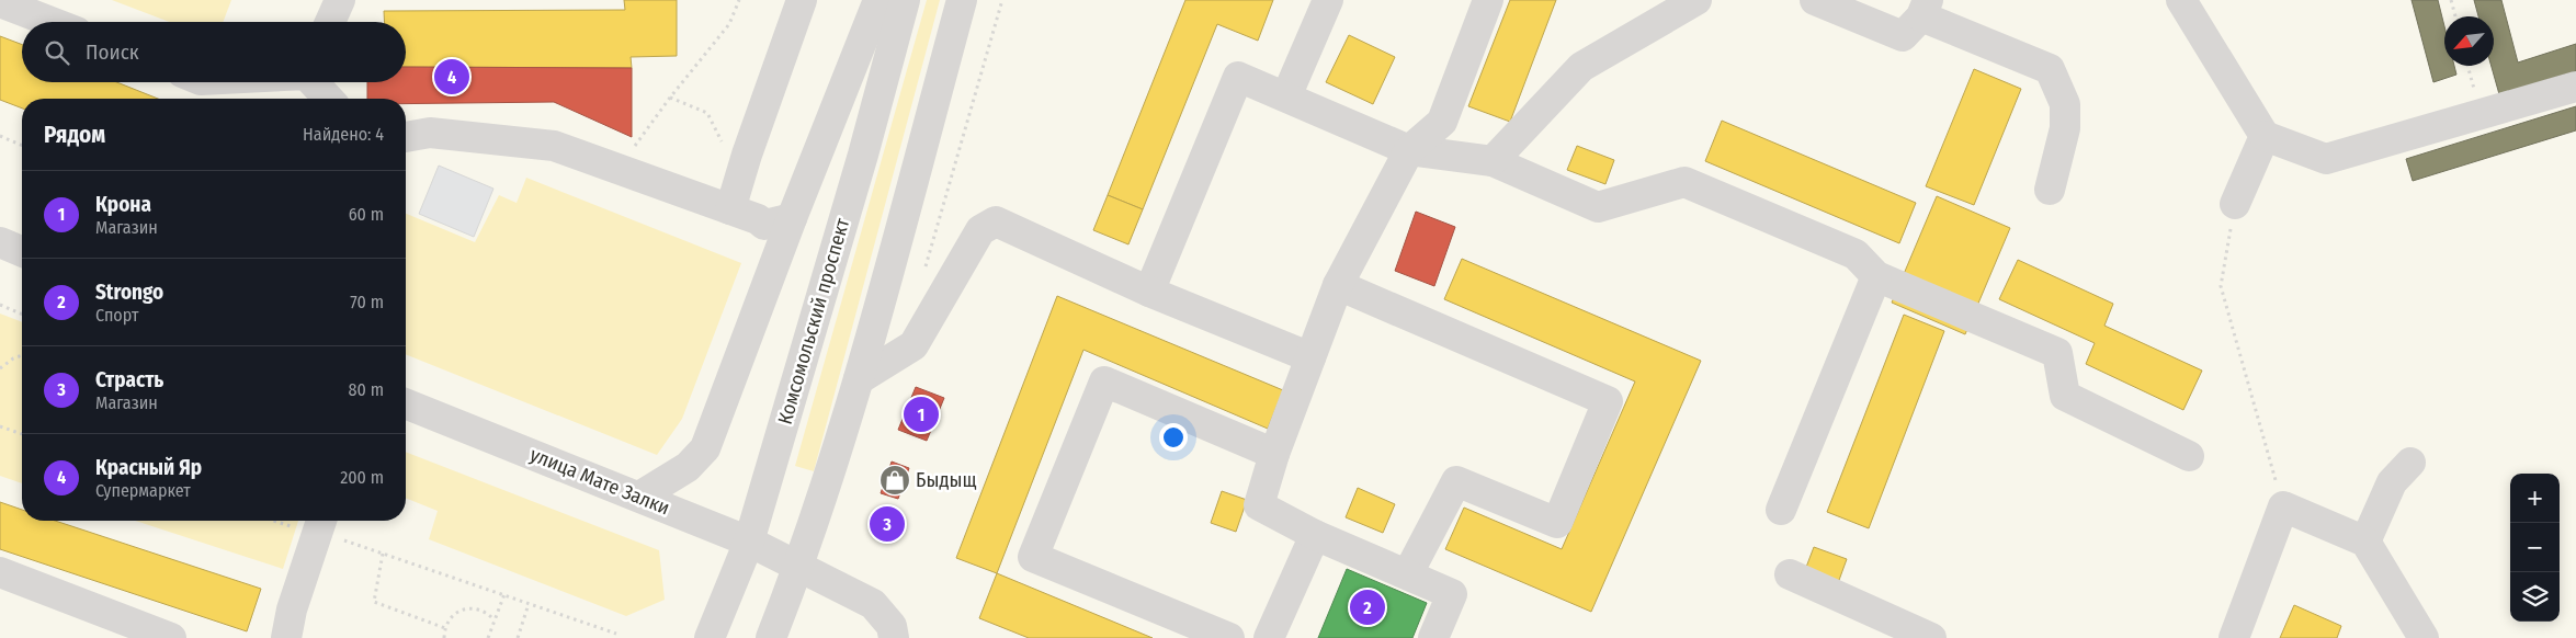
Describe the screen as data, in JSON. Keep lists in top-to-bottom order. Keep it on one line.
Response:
{"streets":{"main road":["Комсомольский проспект","улица Мате Залки"]},"crossings":[["Комсомольский проспект","улица Мате Залки"]],"places":{"shop":["Быдыщ"]},"north":"bottom left","page":{"search":"Поиск","pins":["4","1","3","2"],"heading":["Рядом","Найдено: 4"],"list":[{"mark":"1","name":"Крона","note":"Магазин","value":"60 m"},{"mark":"2","name":"Strongo","note":"Спорт","value":"70 m"},{"mark":"3","name":"Страсть","note":"Магазин","value":"80 m"},{"mark":"4","name":"Красный Яр","note":"Супермаркет","value":"200 m"}],"map_buttons":["+","−"]}}
